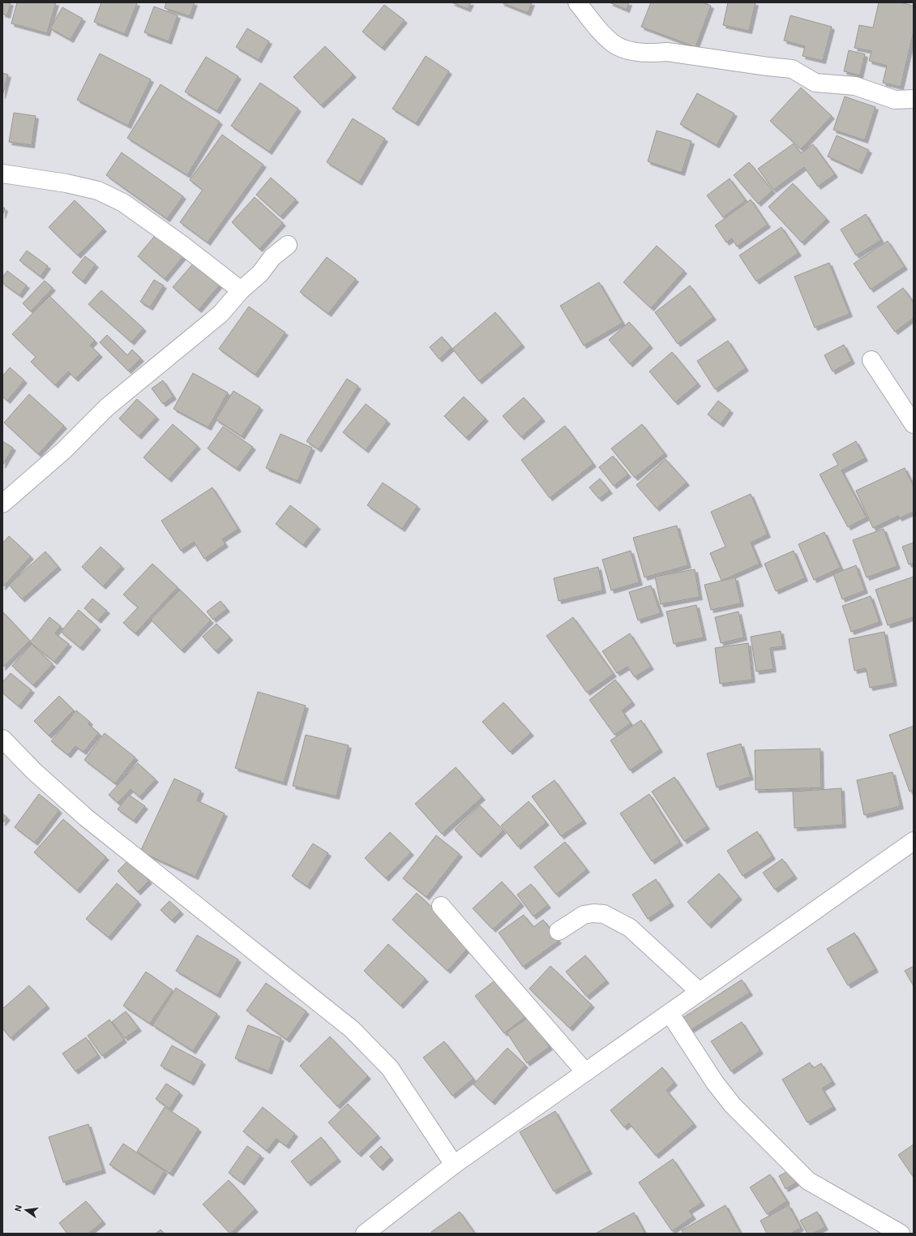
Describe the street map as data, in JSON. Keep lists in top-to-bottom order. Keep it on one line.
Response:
{"north":"left"}
